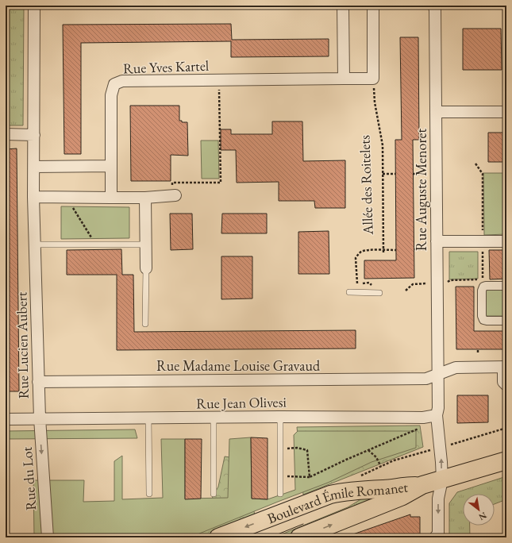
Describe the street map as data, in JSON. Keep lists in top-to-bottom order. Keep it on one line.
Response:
{"streets":{"main road":["Boulevard Émile Romanet"],"street":["Rue Yves Kartel","Rue Auguste Menoret","Rue Lucien Aubert","Rue Madame Louise Gravaud","Rue Jean Olivesi","Rue du Lot"],"path":["Allée des Roitelets"]},"crossings":[["Rue Auguste Menoret","Rue Madame Louise Gravaud"],["Rue Lucien Aubert","Rue Madame Louise Gravaud"],["Rue Lucien Aubert","Rue Jean Olivesi"],["Rue Lucien Aubert","Rue du Lot"],["Rue Jean Olivesi","Rue du Lot"]],"one_way":["Rue du Lot"],"north":"bottom right"}
